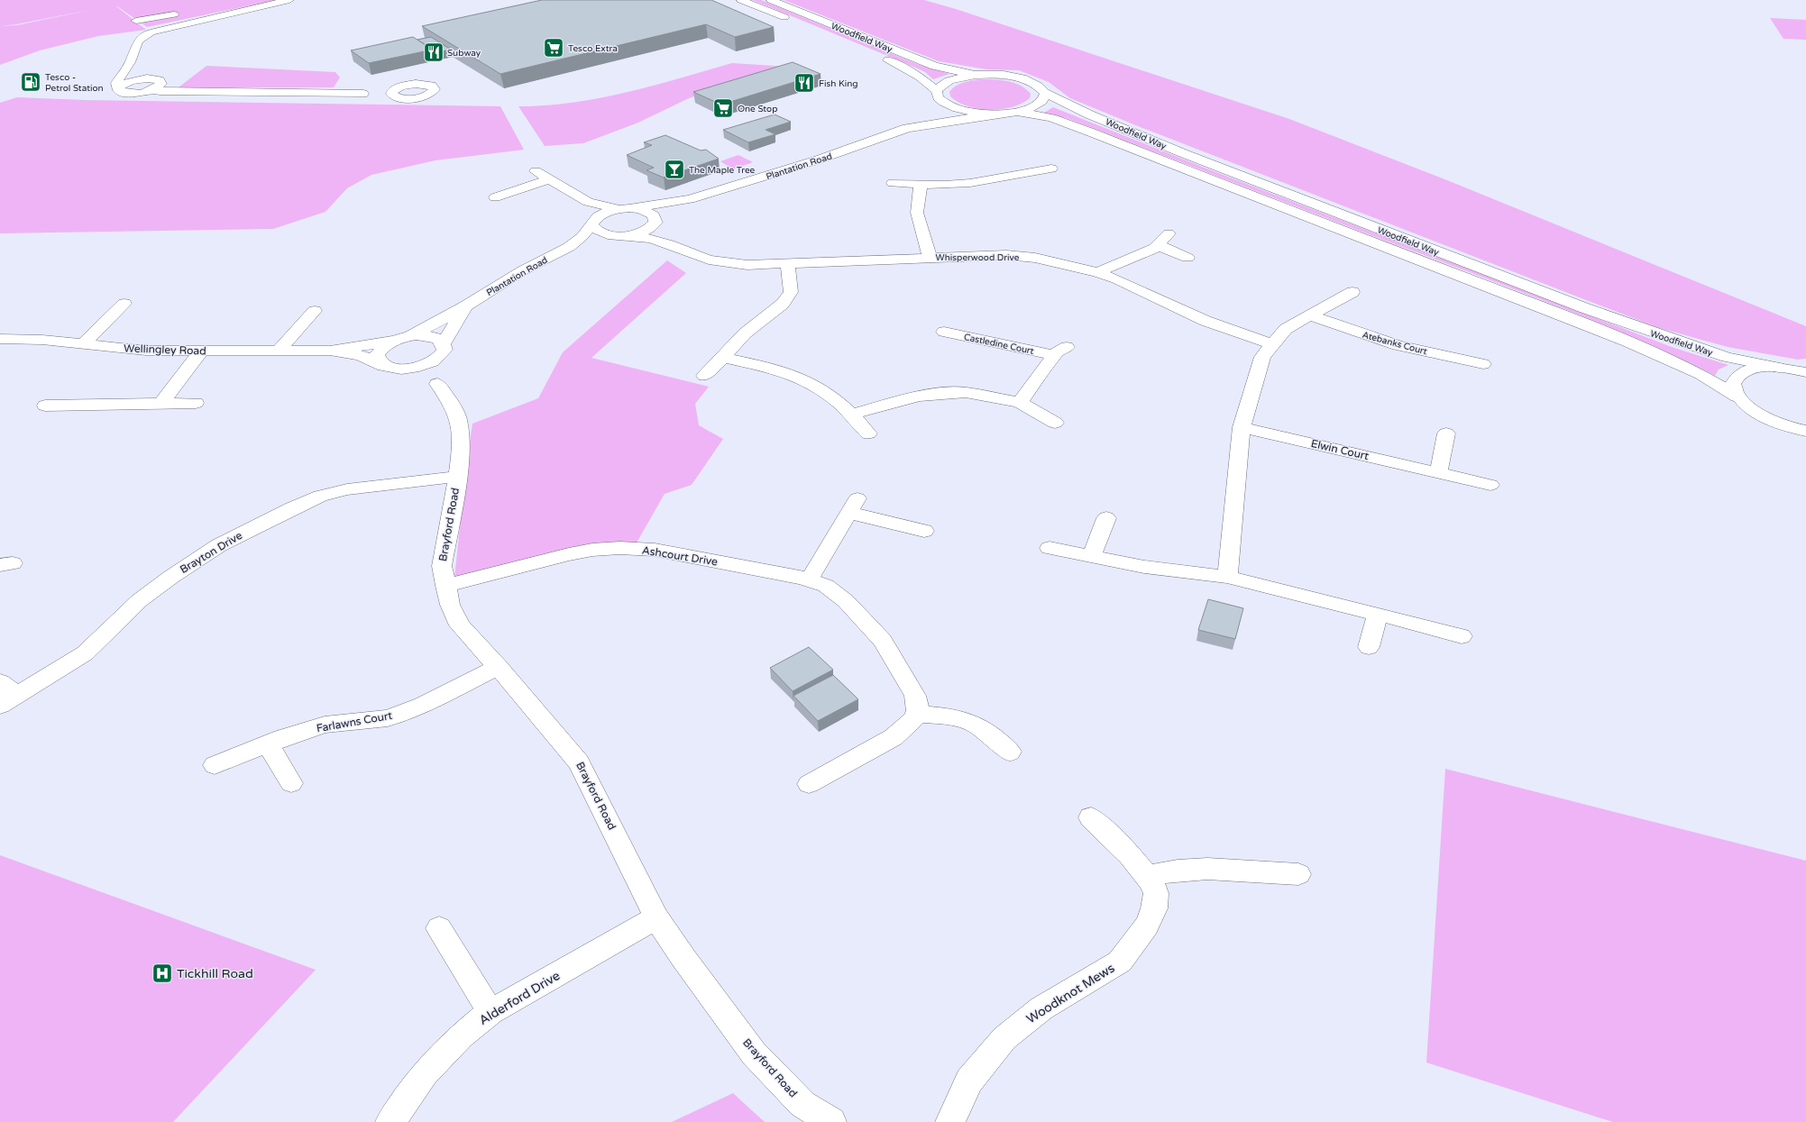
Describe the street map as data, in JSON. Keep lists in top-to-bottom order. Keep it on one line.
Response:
{"streets":{"street":["Woodfield Way","Plantation Road","Whisperwood Drive","Atebanks Court","Castledine Court","Wellingley Road","Elwin Court","Brayford Road","Brayton Drive","Ashcourt Drive","Farlawns Court","Woodknot Mews","Alderford Drive"]},"crossings":[["Woodfield Way","Plantation Road"],["Plantation Road","Whisperwood Drive"],["Plantation Road","Wellingley Road"],["Wellingley Road","Brayford Road"],["Brayford Road","Brayton Drive"],["Brayford Road","Ashcourt Drive"],["Brayford Road","Farlawns Court"],["Brayford Road","Alderford Drive"]],"places":{"supermarket":["Tesco Extra","One Stop"],"restaurant":["Subway","Fish King"],"fuel station":["Tesco - Petrol Station"],"bar":["The Maple Tree"],"hospital":["Tickhill Road"]}}
